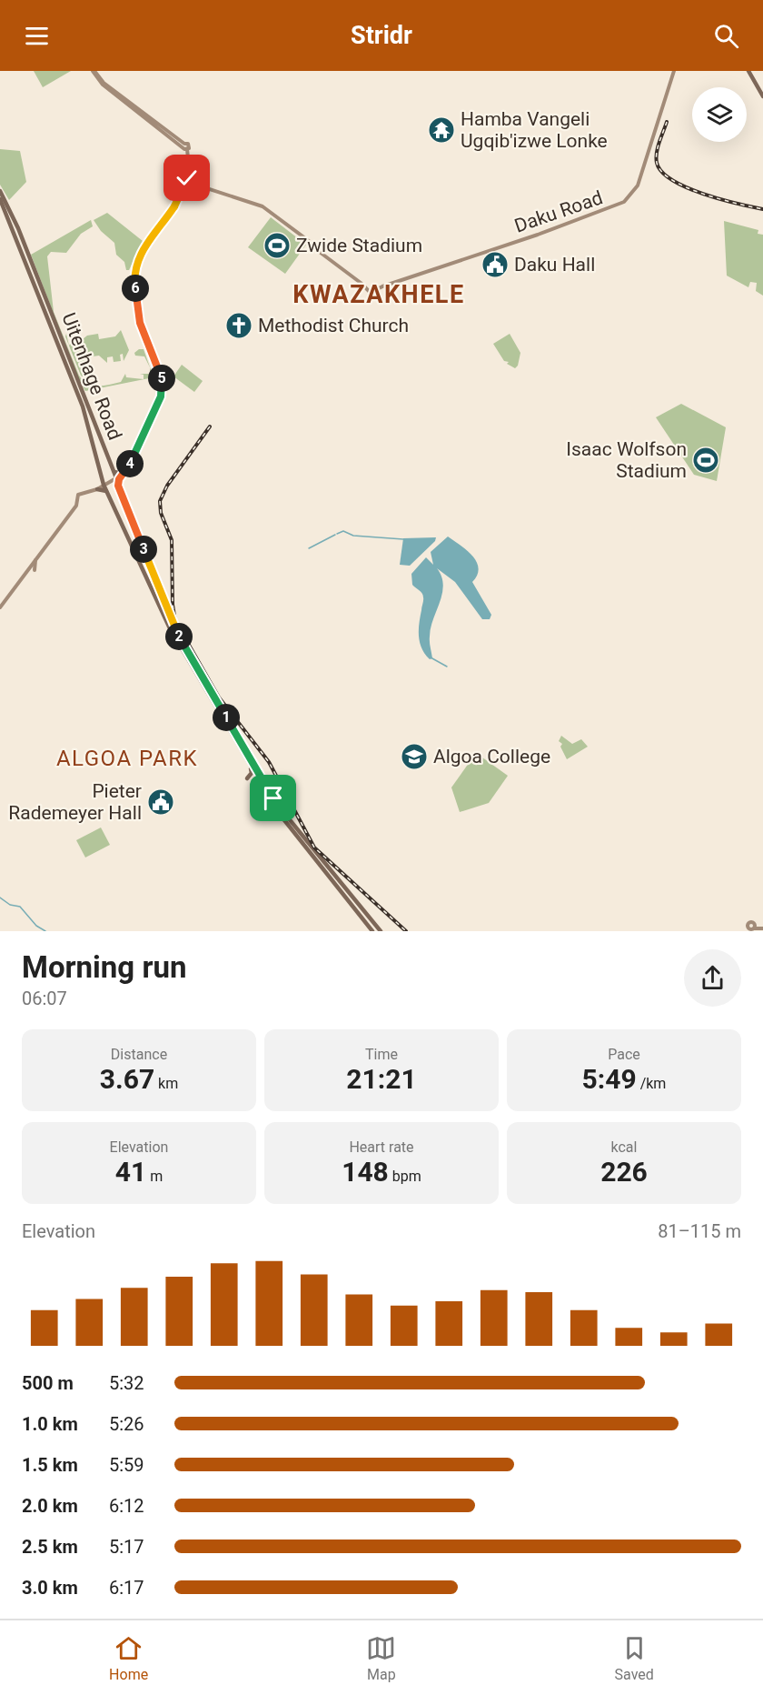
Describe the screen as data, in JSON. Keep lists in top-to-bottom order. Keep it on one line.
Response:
{"streets":{"main road":["Daku Road","Uitenhage Road"]},"districts":["KWAZAKHELE","ALGOA PARK"],"places":{"temple":["Hamba Vangeli Ugqib'izwe Lonke"],"sports":["Zwide Stadium","Isaac Wolfson Stadium"],"public building":["Daku Hall","Pieter Rademeyer Hall"],"church":["Methodist Church"],"school or university":["Algoa College"]},"page":{"header":"Stridr","pins":["6","5","4","3","2","1"],"heading":["Morning run","06:07"],"stats":[["Distance","3.67 km"],["Time","21:21"],["Pace","5:49 /km"],["Elevation","41 m"],["Heart rate","148 bpm"],["kcal","226"]],"chart":["Elevation","81–115 m"],"list":[{"name":"500 m","note":"5:32"},{"name":"1.0 km","note":"5:26"},{"name":"1.5 km","note":"5:59"},{"name":"2.0 km","note":"6:12"},{"name":"2.5 km","note":"5:17"},{"name":"3.0 km","note":"6:17"}],"tabs":["Home","Map","Saved"]}}
